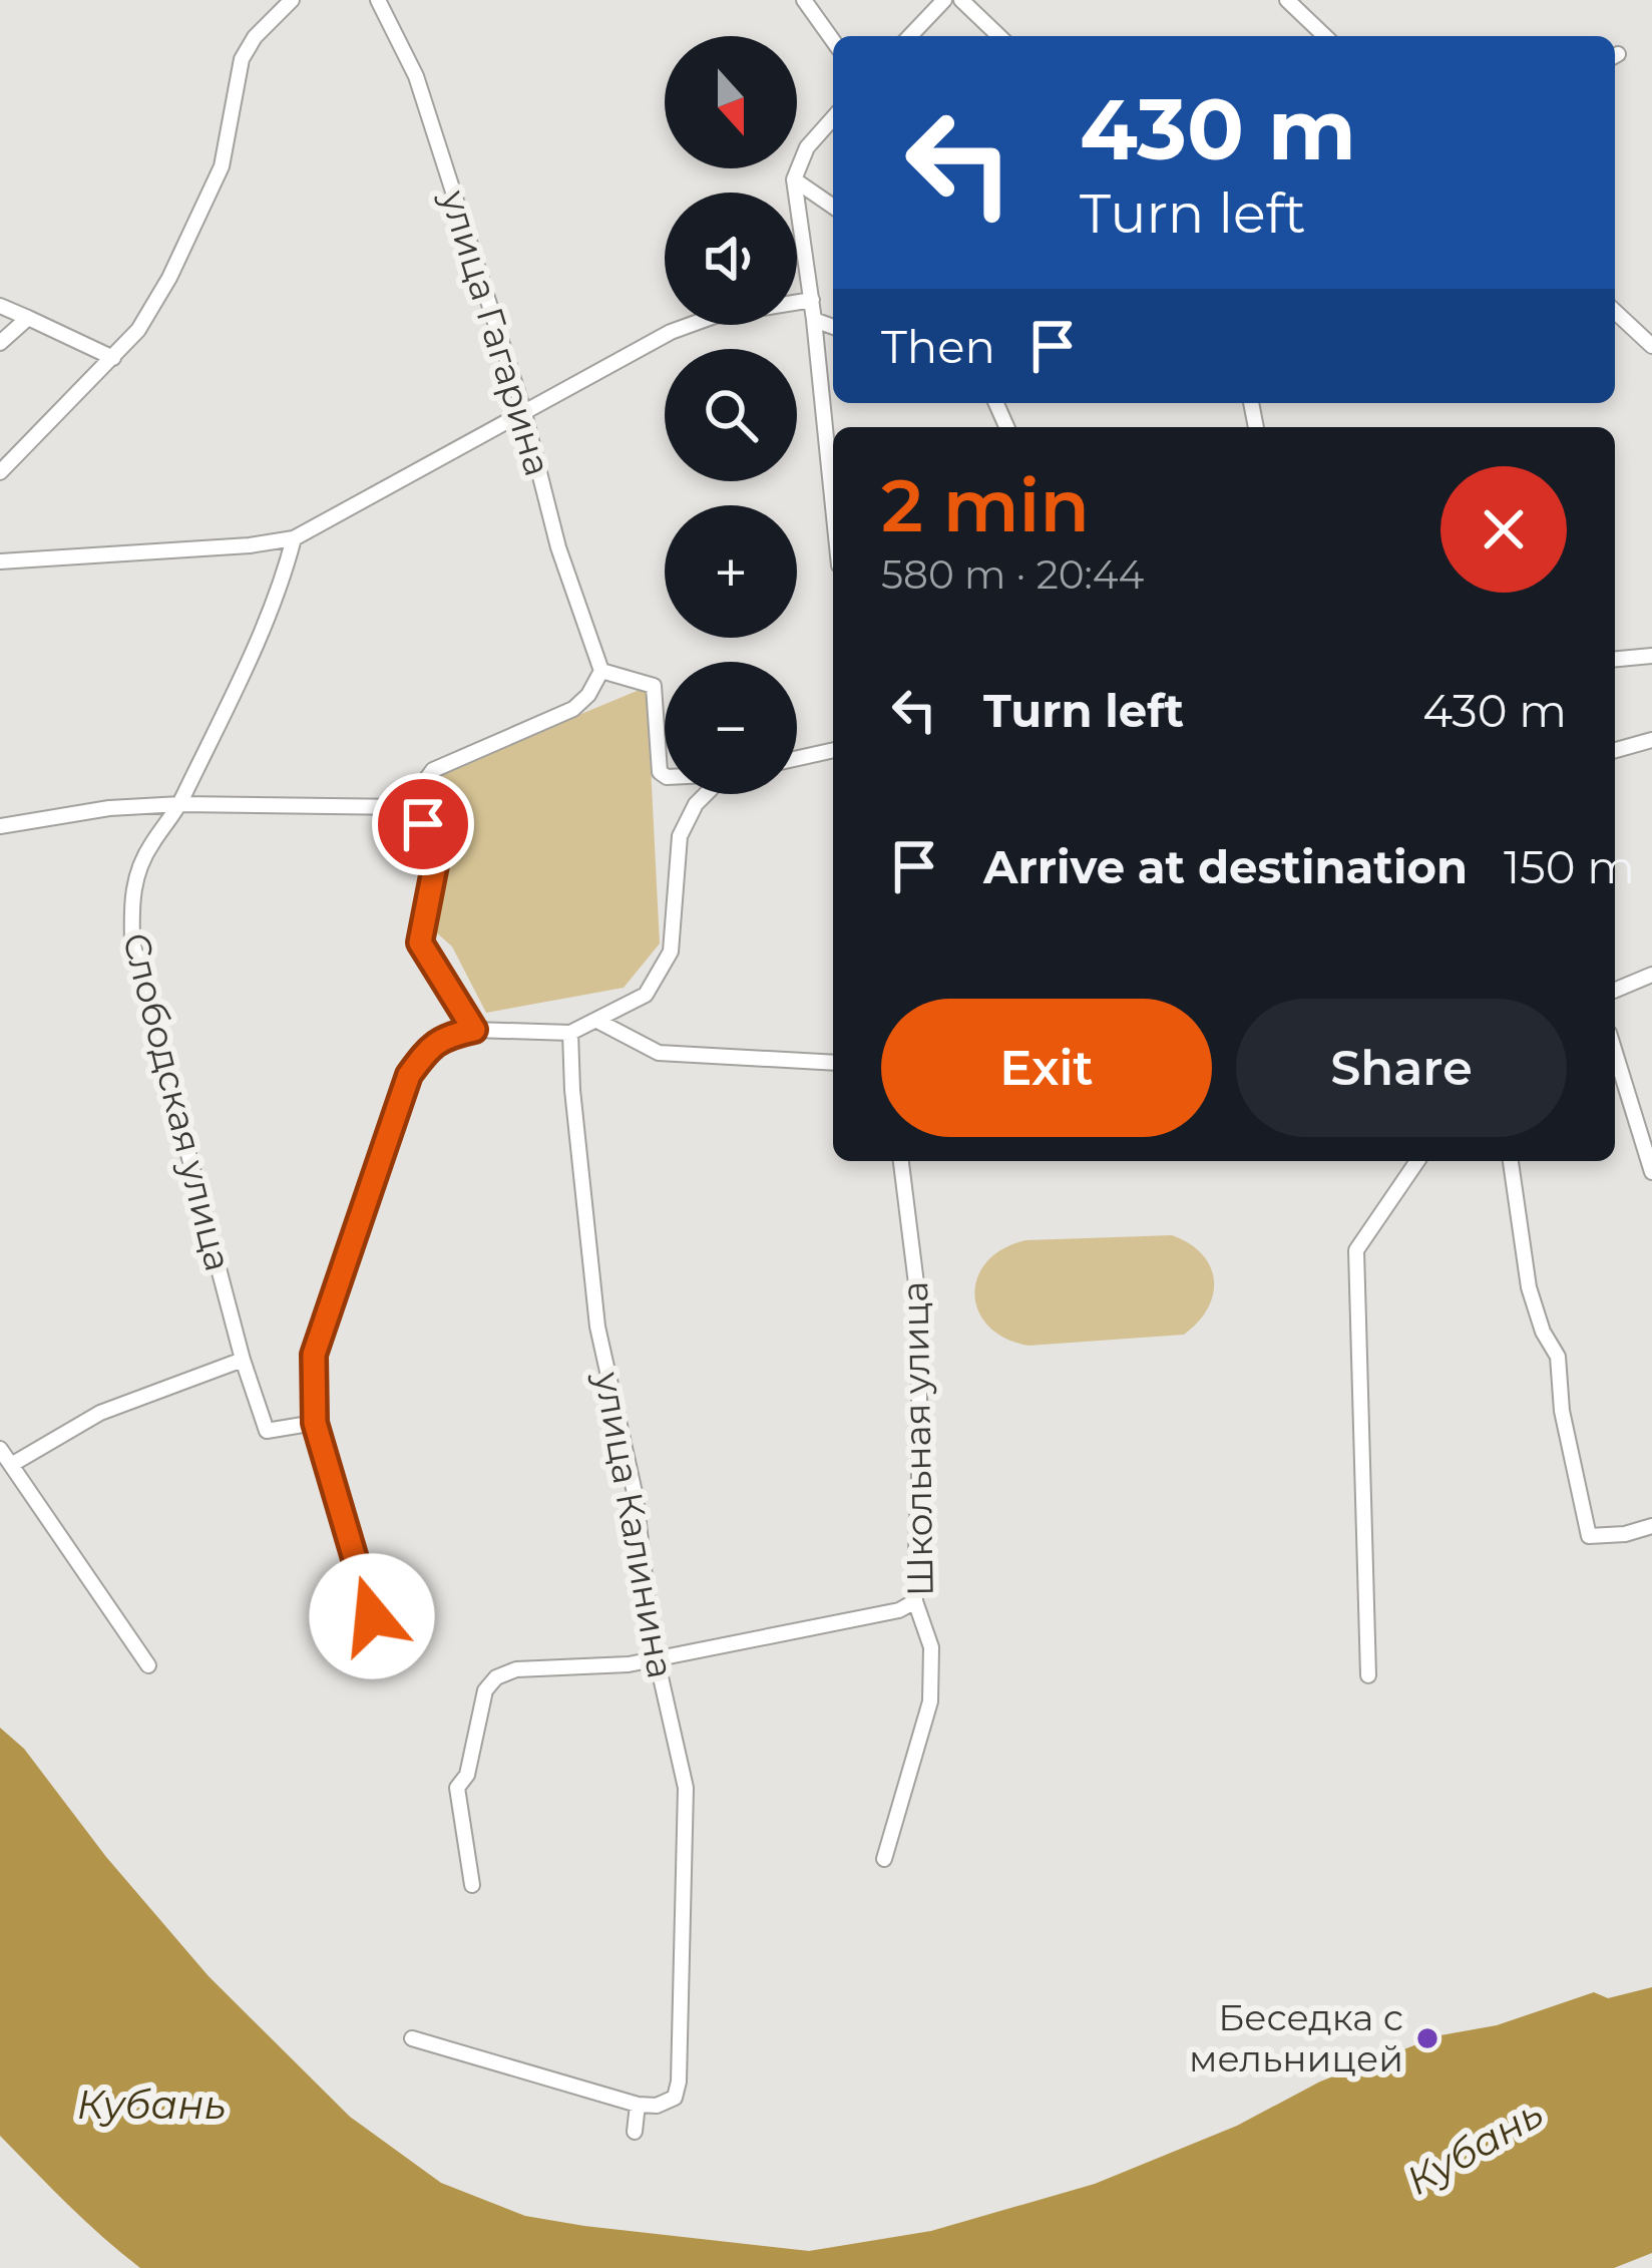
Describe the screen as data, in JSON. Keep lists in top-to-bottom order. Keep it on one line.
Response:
{"streets":{"street":["улица Гагарина","Слободская улица","Школьная улица","улица Калинина"]},"water":["Кубань"],"places":["Беседка с мельницей"],"north":"bottom","page":{"map_buttons":["+","−"],"turn":["430 m","Turn left"],"then":"Then","heading":["2 min","580 m · 20:44"],"list":[{"name":"Turn left","value":"430 m"},{"name":"Arrive at destination","value":"150 m"}],"buttons":["Exit","Share"]}}
